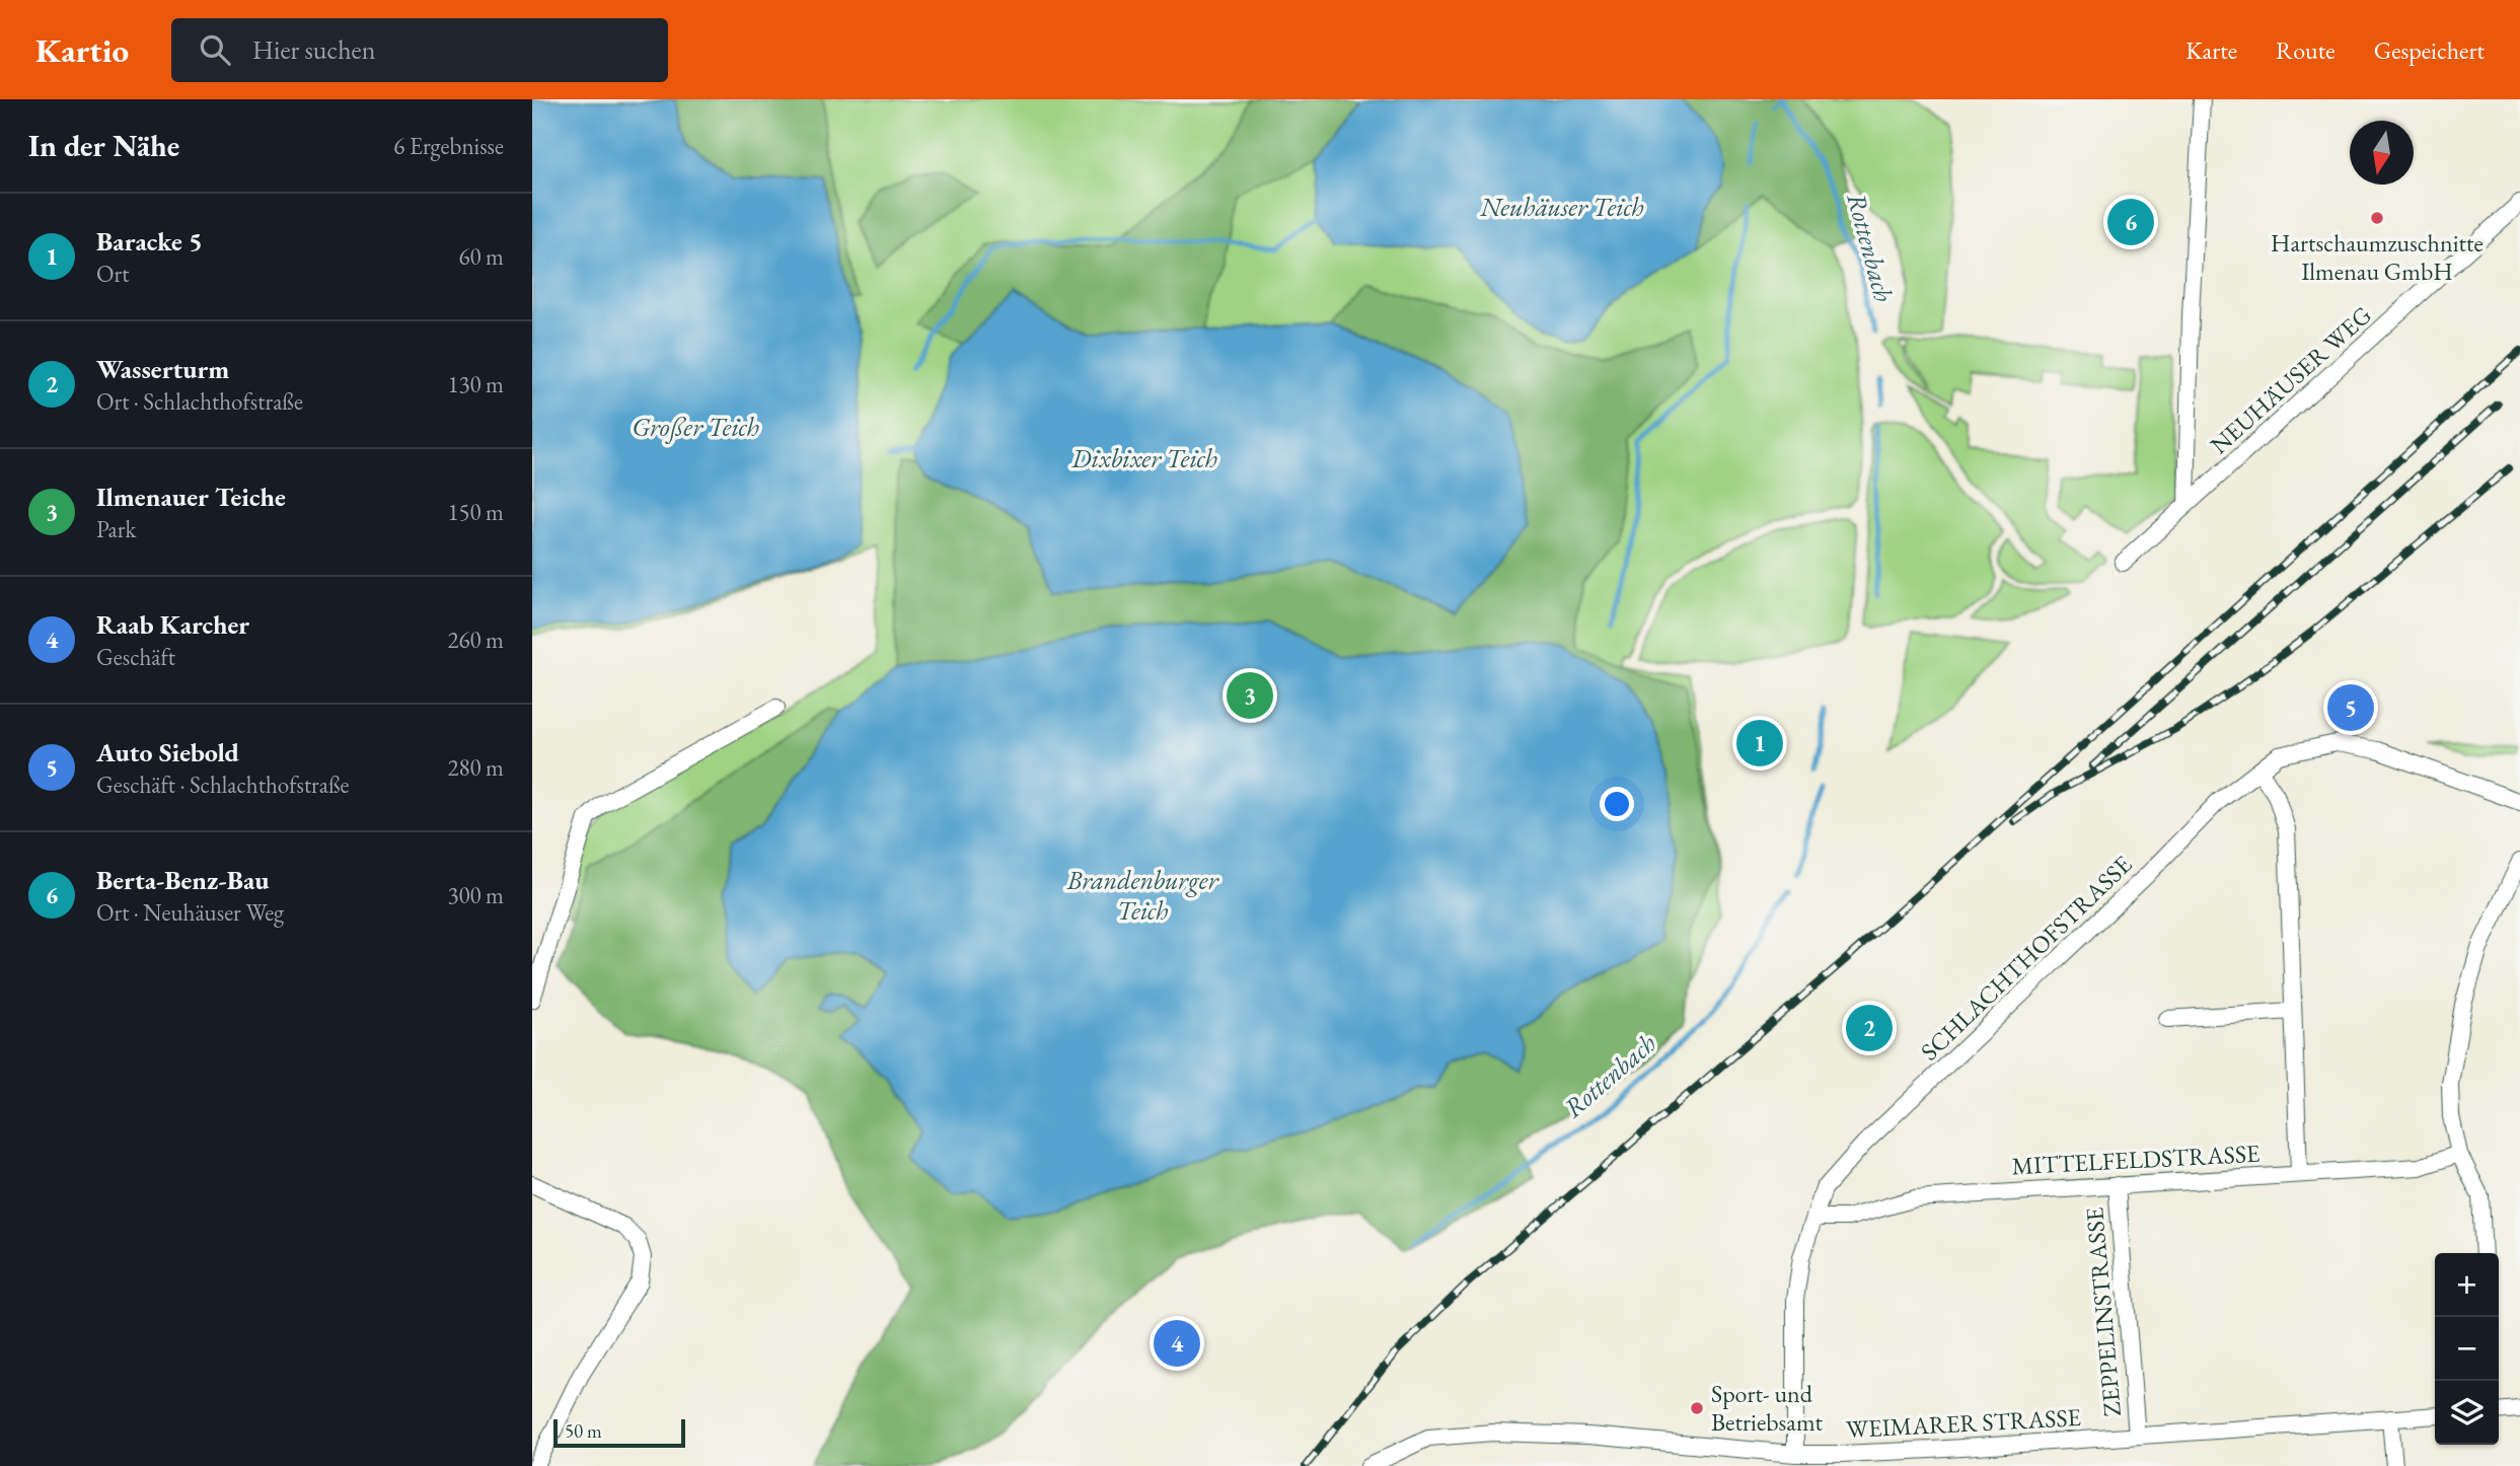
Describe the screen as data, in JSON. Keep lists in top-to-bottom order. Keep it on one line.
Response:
{"streets":{"street":["NEUHÄUSER WEG","SCHLACHTHOFSTRASSE","MITTELFELDSTRASSE","ZEPPELINSTRASSE","WEIMARER STRASSE"]},"crossings":[["SCHLACHTHOFSTRASSE","MITTELFELDSTRASSE"],["SCHLACHTHOFSTRASSE","WEIMARER STRASSE"],["MITTELFELDSTRASSE","ZEPPELINSTRASSE"],["ZEPPELINSTRASSE","WEIMARER STRASSE"]],"water":["Neuhäuser Teich","Rottenbach","Großer Teich","Dixbixer Teich","Brandenburger Teich"],"places":["Hartschaumzuschnitte Ilmenau GmbH","Sport- und Betriebsamt"],"scale_bar":"50 m","north":"bottom","page":{"header":"Kartio","search":"Hier suchen","nav":["Karte","Route","Gespeichert"],"heading":["In der Nähe","6 Ergebnisse"],"list":[{"mark":"1","name":"Baracke 5","note":"Ort","value":"60 m"},{"mark":"2","name":"Wasserturm","note":"Ort · Schlachthofstraße","value":"130 m"},{"mark":"3","name":"Ilmenauer Teiche","note":"Park","value":"150 m"},{"mark":"4","name":"Raab Karcher","note":"Geschäft","value":"260 m"},{"mark":"5","name":"Auto Siebold","note":"Geschäft · Schlachthofstraße","value":"280 m"},{"mark":"6","name":"Berta-Benz-Bau","note":"Ort · Neuhäuser Weg","value":"300 m"}],"pins":["6","3","5","1","2","4"],"map_buttons":["+","−"],"scale":"50 m"}}
